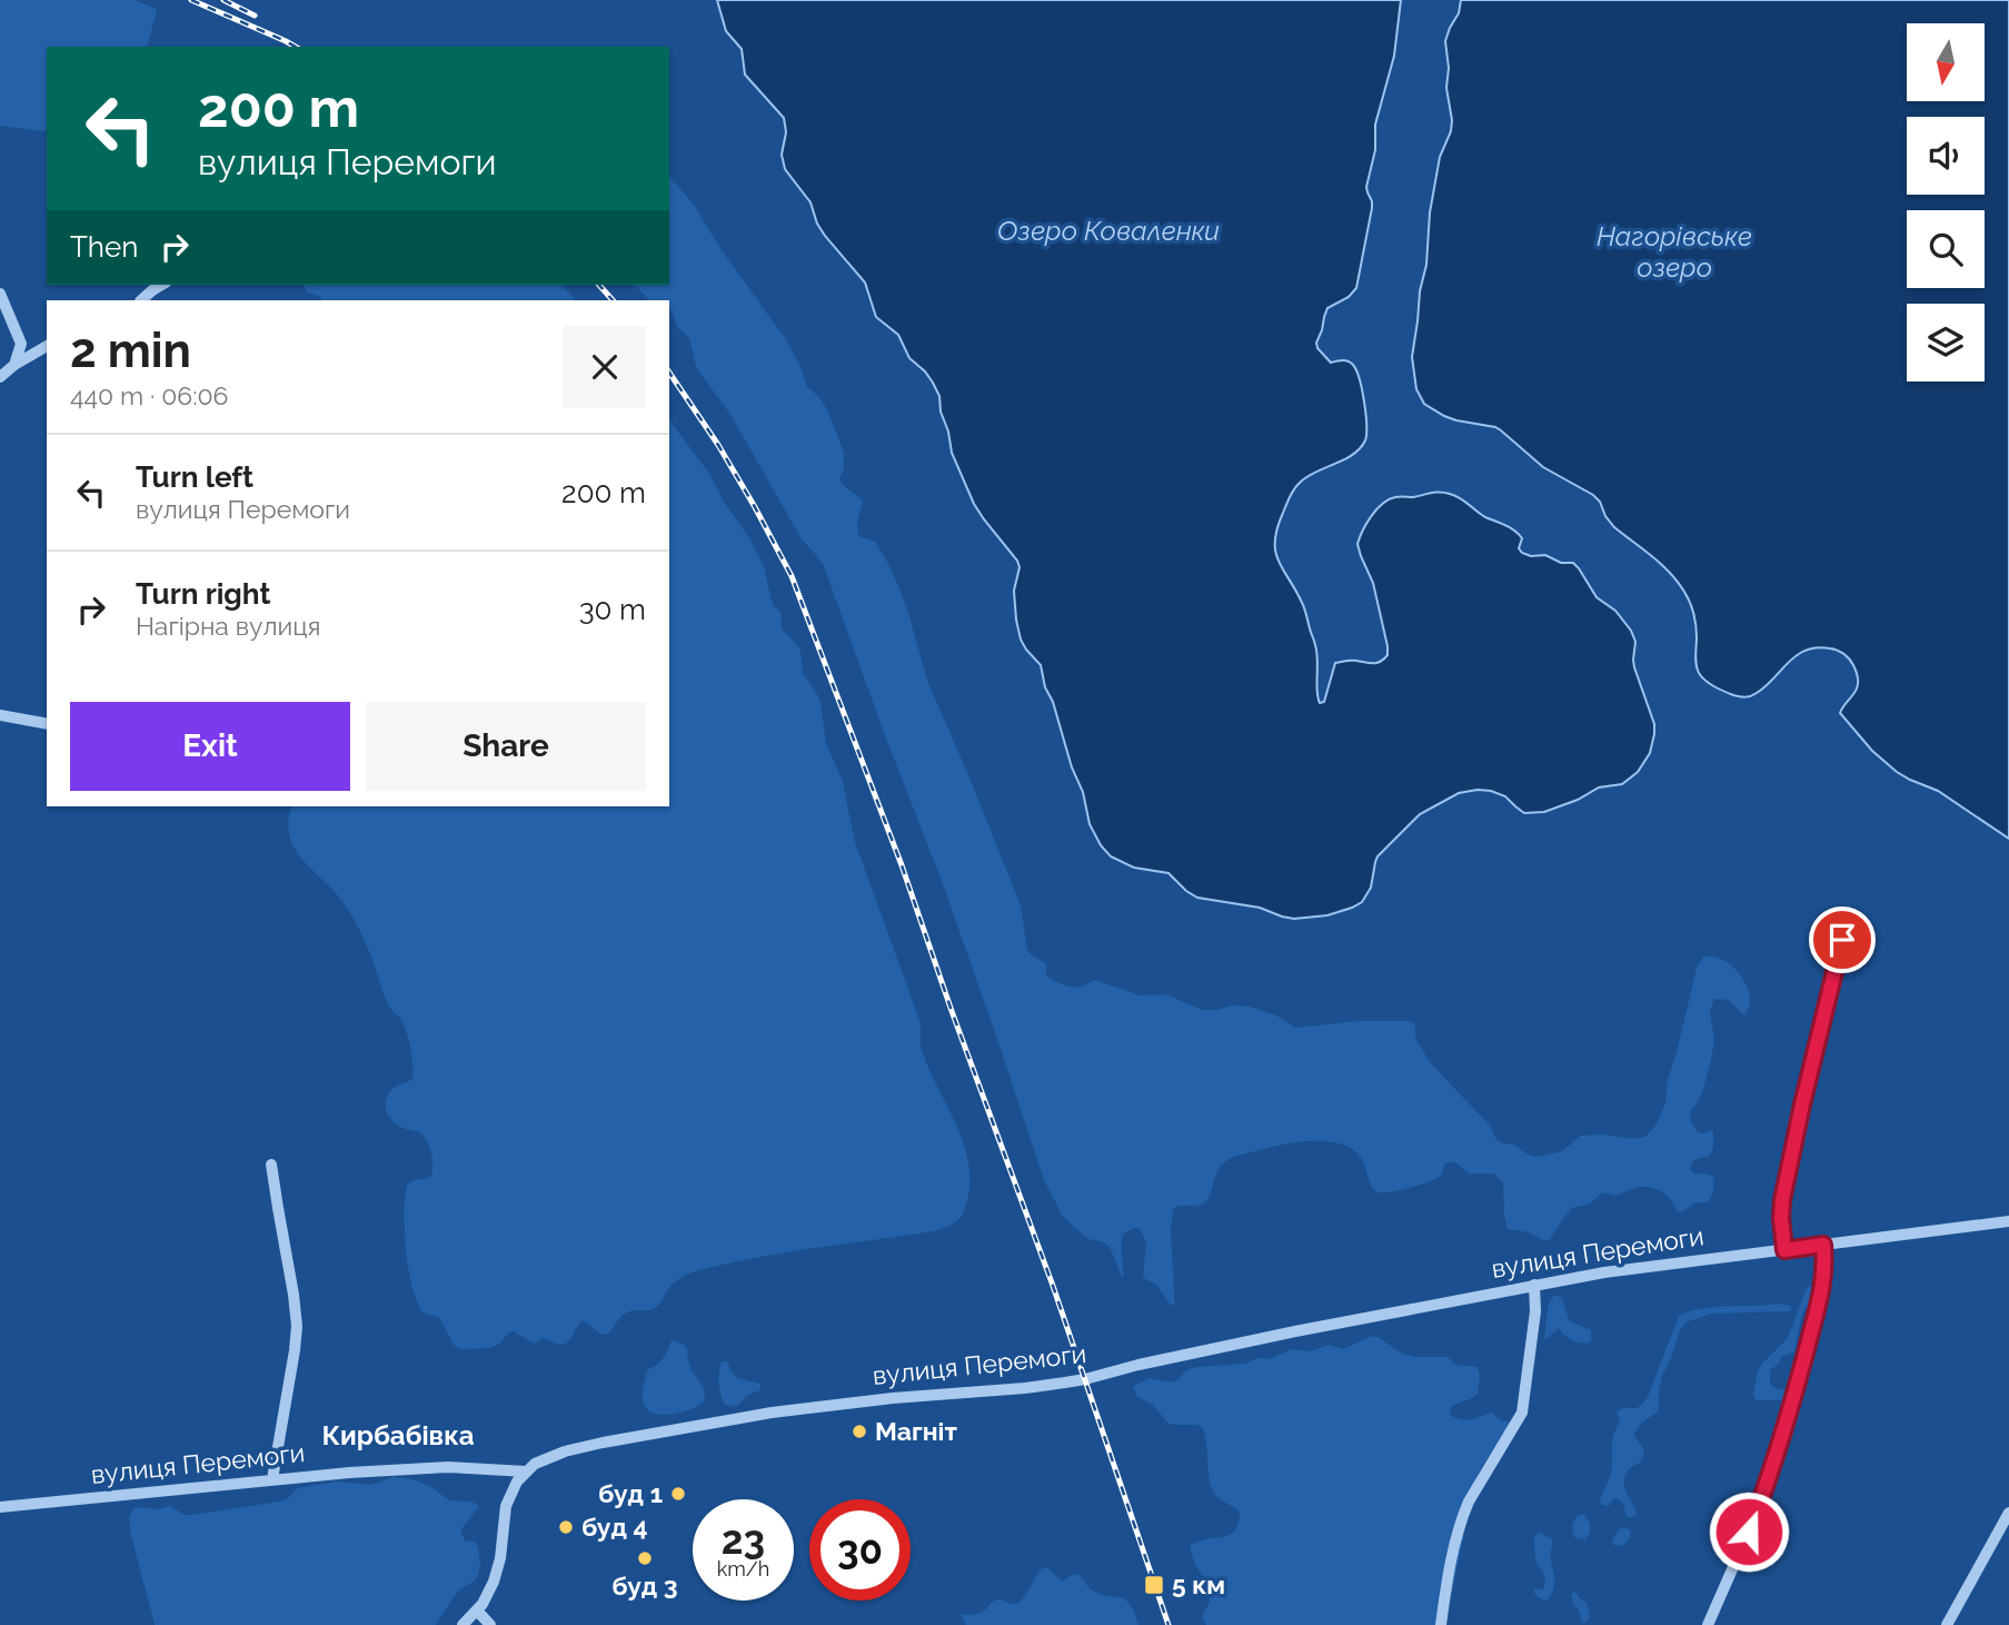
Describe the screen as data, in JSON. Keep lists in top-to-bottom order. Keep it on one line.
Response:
{"streets":{"street":["вулиця Перемоги"]},"districts":["Кирбабівка"],"water":["Озеро Коваленки","Нагорівське озеро"],"places":{"other":["Магніт","буд 1","буд 4","буд 3"],"transit":["5 км"]},"north":"bottom","page":{"turn":["200 m","вулиця Перемоги"],"then":"Then","heading":["2 min","440 m · 06:06"],"list":[{"name":"Turn left","note":"вулиця Перемоги","value":"200 m"},{"name":"Turn right","note":"Нагірна вулиця","value":"30 m"}],"buttons":["Exit","Share"],"speed":"23 km/h","limit":"30"}}
